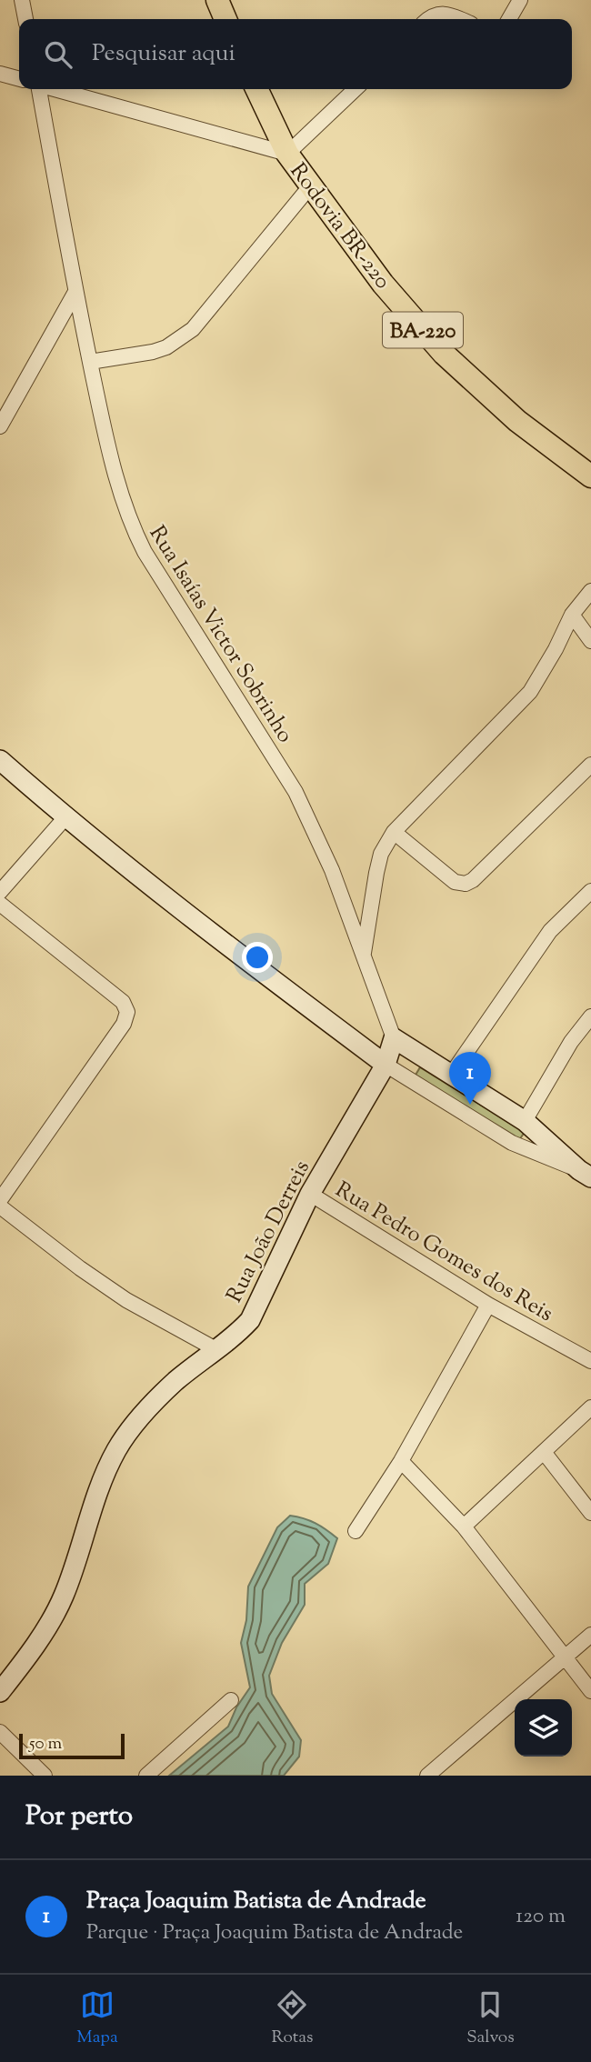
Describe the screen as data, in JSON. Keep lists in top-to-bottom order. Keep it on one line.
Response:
{"streets":{"main road":["Rodovia BR-220","BA-220"],"street":["Rua Isaías Victor Sobrinho","Rua João Derreis","Rua Pedro Gomes dos Reis"]},"crossings":[["Rodovia BR-220","BA-220"],["Rua Isaías Victor Sobrinho","Rua João Derreis"],["Rua João Derreis","Rua Pedro Gomes dos Reis"]],"scale_bar":"50 m","page":{"search":"Pesquisar aqui","pins":"1","scale":"50 m","heading":"Por perto","list":[{"mark":"1","name":"Praça Joaquim Batista de Andrade","note":"Parque · Praça Joaquim Batista de Andrade","value":"120 m"}],"nav":["Mapa","Rotas","Salvos"]}}
